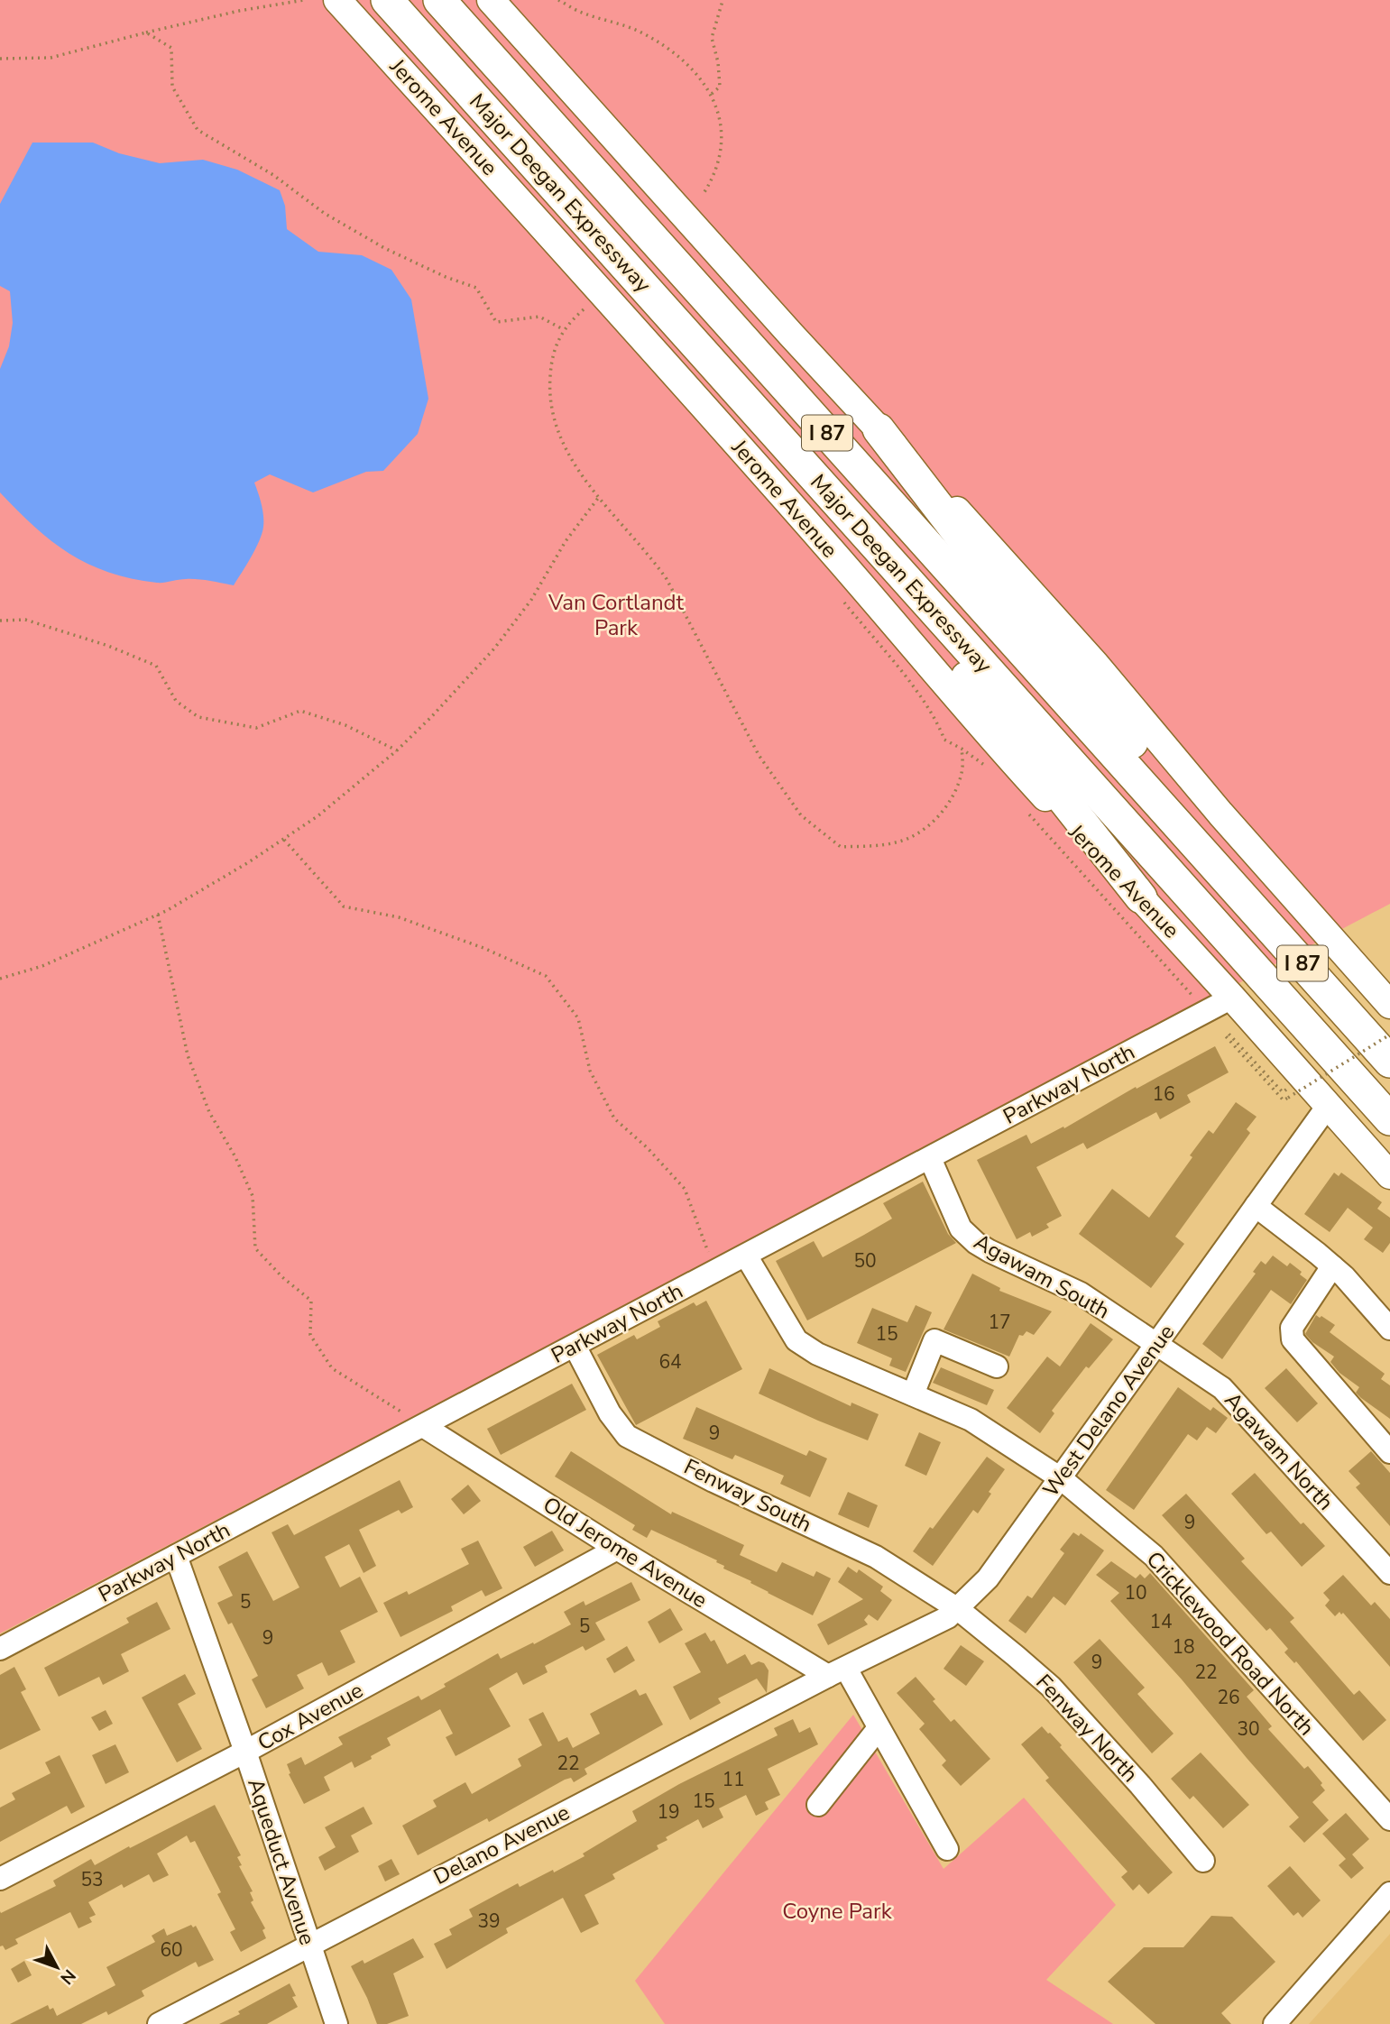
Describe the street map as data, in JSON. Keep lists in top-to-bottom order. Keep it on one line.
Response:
{"streets":{"highway":["Major Deegan Expressway","I 87"],"main road":["Jerome Avenue"],"street":["Parkway North","Agawam South","West Delano Avenue","Agawam North","Fenway South","Old Jerome Avenue","Cricklewood Road North","Cox Avenue","Fenway North","Delano Avenue","Aqueduct Avenue"]},"crossings":[["Jerome Avenue","Parkway North"],["Jerome Avenue","West Delano Avenue"],["Major Deegan Expressway","I 87"],["Parkway North","Agawam South"],["Parkway North","Fenway South"],["Parkway North","Old Jerome Avenue"],["Parkway North","Cricklewood Road North"],["Parkway North","Aqueduct Avenue"],["Agawam South","West Delano Avenue"],["Agawam South","Agawam North"],["West Delano Avenue","Agawam North"],["West Delano Avenue","Fenway South"],["West Delano Avenue","Old Jerome Avenue"],["West Delano Avenue","Cricklewood Road North"],["West Delano Avenue","Fenway North"],["West Delano Avenue","Delano Avenue"],["Fenway South","Fenway North"],["Old Jerome Avenue","Cox Avenue"],["Old Jerome Avenue","Delano Avenue"],["Cox Avenue","Aqueduct Avenue"],["Delano Avenue","Aqueduct Avenue"]],"parks":["Van Cortlandt Park","Coyne Park"],"house_numbers":["16","50","17","15","64","9","9","10","5","14","5","9","18","9","22","26","30","22","11","15","19","53","39","60"],"north":"bottom right"}
